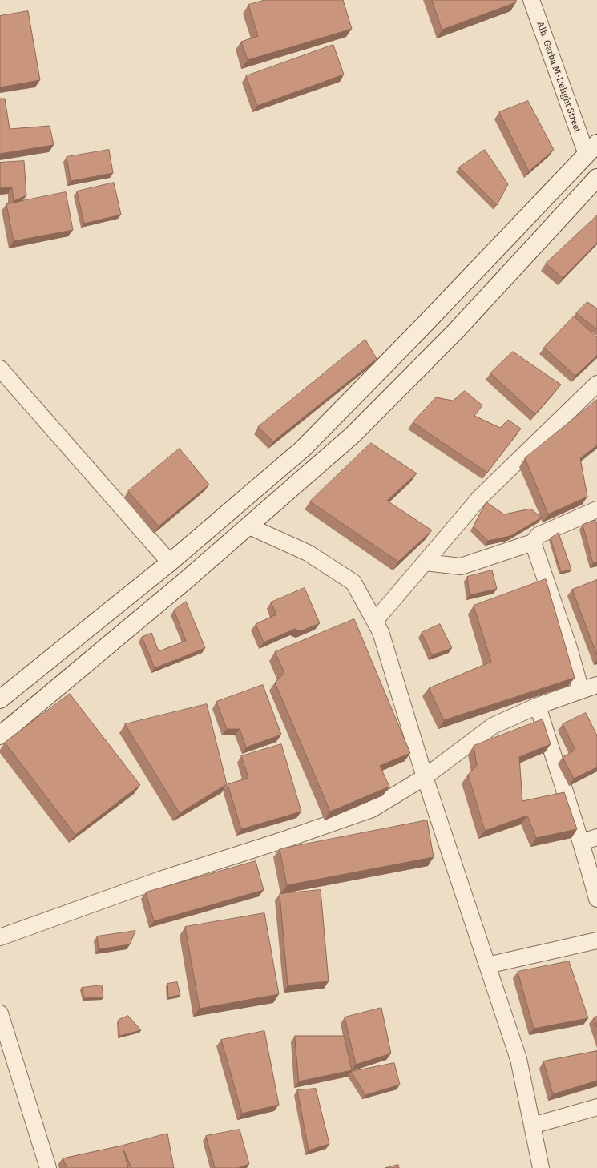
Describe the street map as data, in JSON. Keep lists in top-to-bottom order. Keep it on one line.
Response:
{"streets":{"street":["Alh. Garba M-Delight Street"]}}
